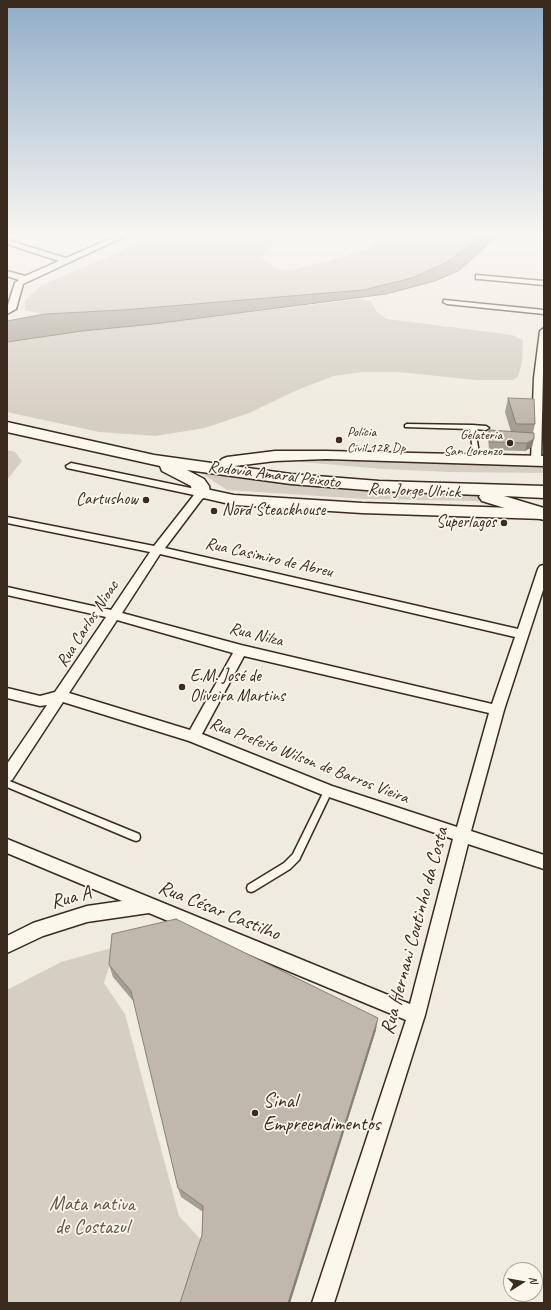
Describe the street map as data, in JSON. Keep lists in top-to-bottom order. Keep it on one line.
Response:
{"streets":{"highway":["Rodovia Amaral Peixoto"],"main road":["Rua Jorge Ulrick"],"street":["Rua Casimiro de Abreu","Rua Carlos Nioac","Rua Nilza","Rua Prefeito Wilson de Barros Vieira","Rua A","Rua César Castilho","Rua Hernani Coutinho da Costa"]},"crossings":[["Rua Jorge Ulrick","Rua Carlos Nioac"],["Rua Casimiro de Abreu","Rua Carlos Nioac"],["Rua Casimiro de Abreu","Rua Hernani Coutinho da Costa"],["Rua Carlos Nioac","Rua Nilza"],["Rua Carlos Nioac","Rua Prefeito Wilson de Barros Vieira"],["Rua Nilza","Rua Hernani Coutinho da Costa"],["Rua Prefeito Wilson de Barros Vieira","Rua Hernani Coutinho da Costa"],["Rua A","Rua César Castilho"],["Rua César Castilho","Rua Hernani Coutinho da Costa"]],"parks":["Mata nativa de Costazul"],"places":["Polícia Civil 128 Dp","Gelateria San Lorenzo","Cartushow","Nord Steackhouse","Superlagos","E.M. José de Oliveira Martins","Sinal Empreendimentos"],"north":"right"}
